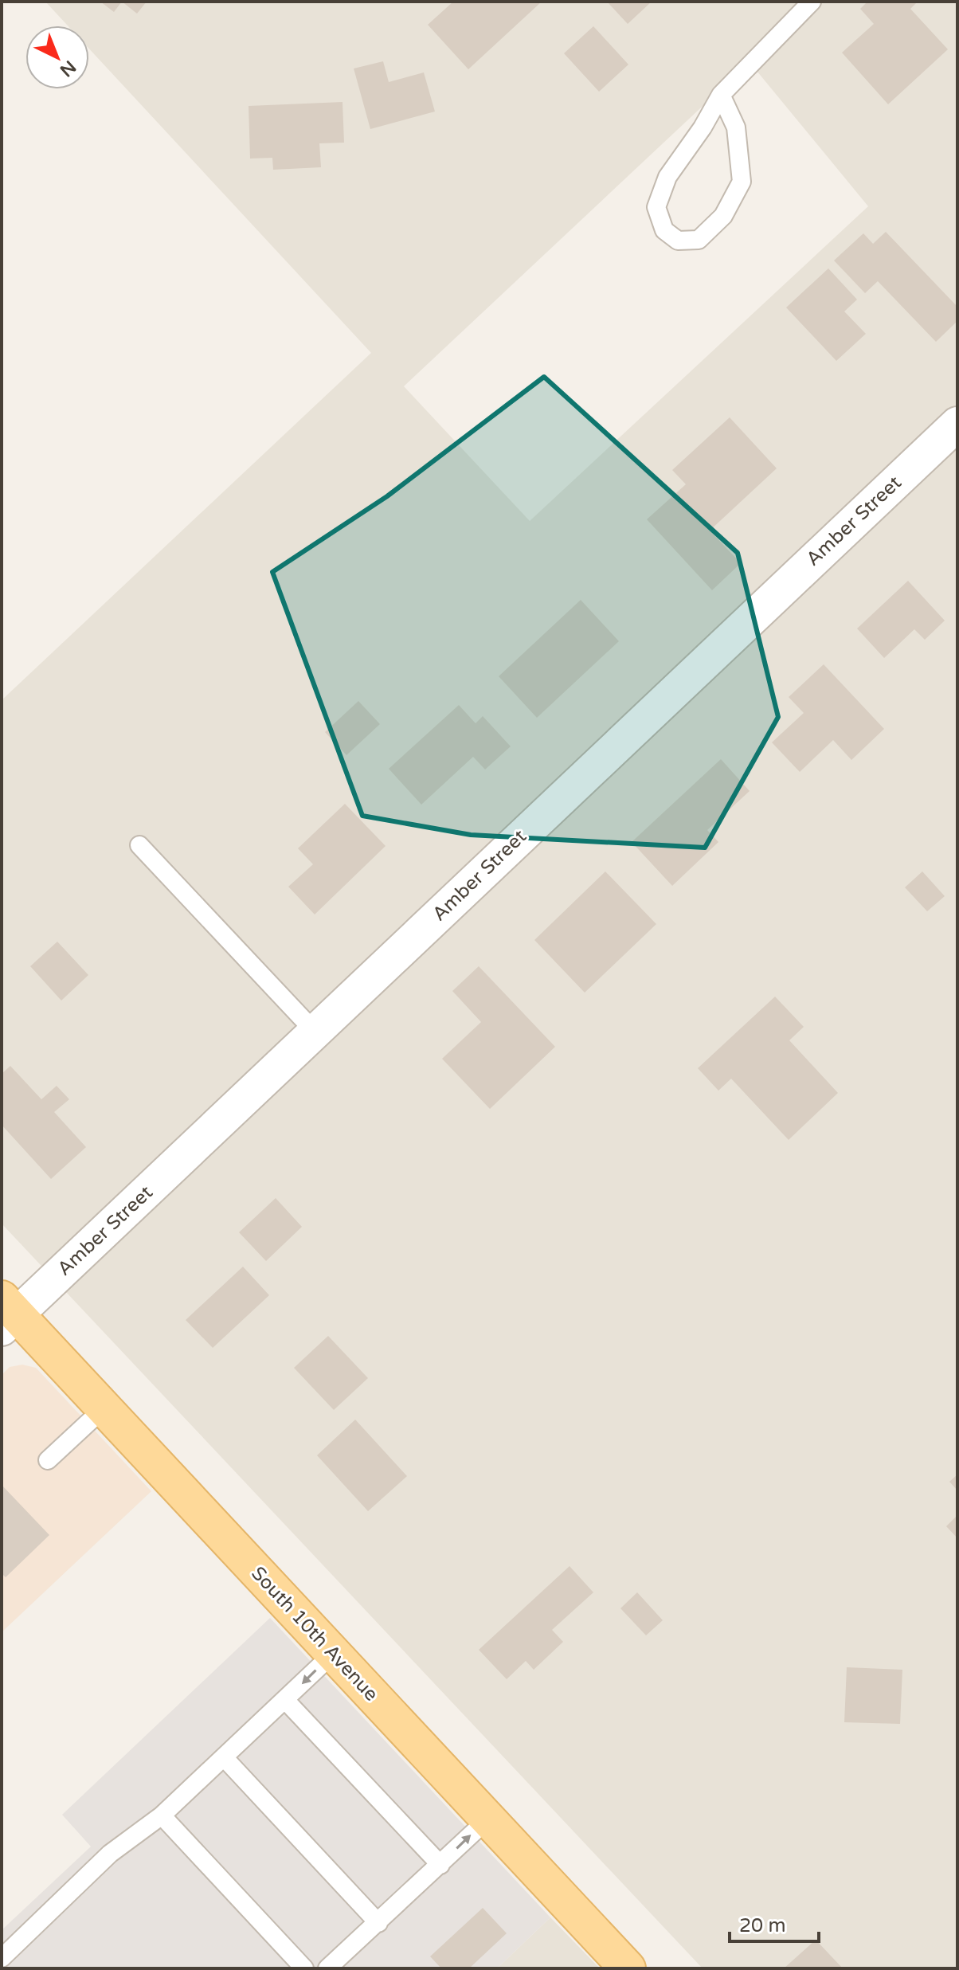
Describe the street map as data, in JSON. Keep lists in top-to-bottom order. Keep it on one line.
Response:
{"streets":{"main road":["South 10th Avenue"],"street":["Amber Street"]},"crossings":[["Amber Street","South 10th Avenue"]],"scale_bar":"20 m","north":"bottom right"}
